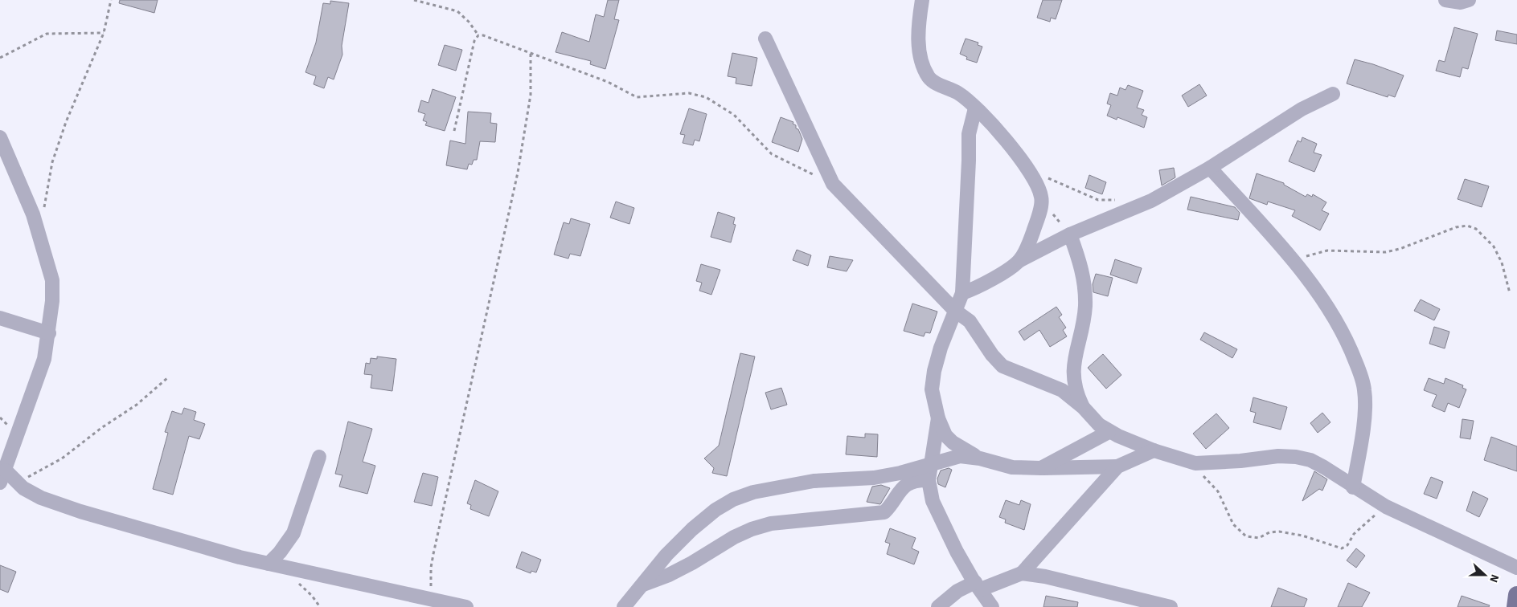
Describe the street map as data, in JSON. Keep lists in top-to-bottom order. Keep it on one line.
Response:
{"north":"right"}
